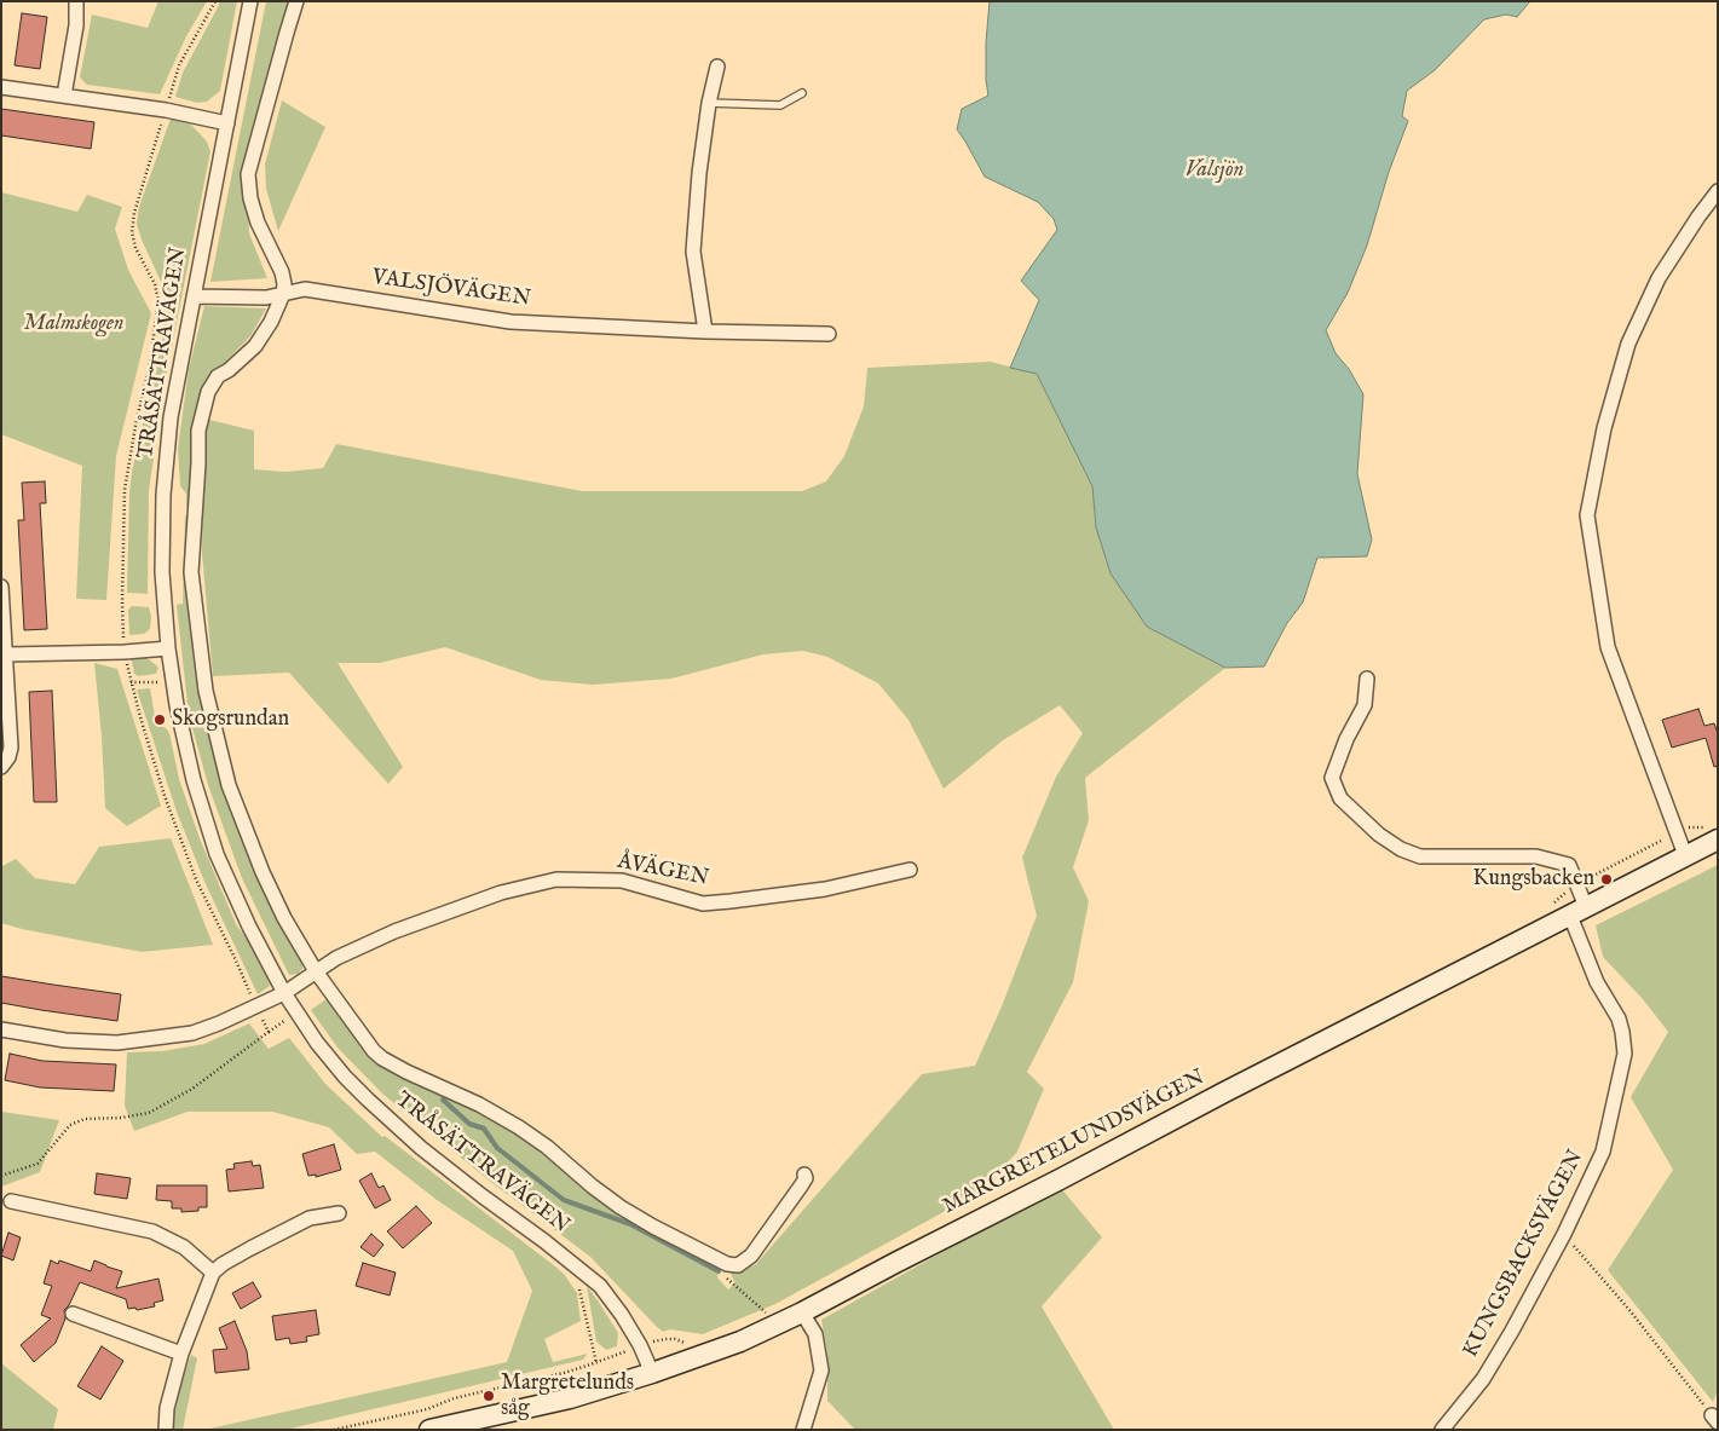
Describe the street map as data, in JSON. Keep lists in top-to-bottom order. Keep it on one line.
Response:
{"streets":{"street":["VALSJÖVÄGEN","TRÅSÄTTRAVÄGEN","ÅVÄGEN","MARGRETELUNDSVÄGEN","KUNGSBACKSVÄGEN"]},"crossings":[["VALSJÖVÄGEN","TRÅSÄTTRAVÄGEN"],["TRÅSÄTTRAVÄGEN","ÅVÄGEN"],["TRÅSÄTTRAVÄGEN","MARGRETELUNDSVÄGEN"],["MARGRETELUNDSVÄGEN","KUNGSBACKSVÄGEN"]],"water":["Valsjön"],"parks":["Malmskogen"],"places":["Skogsrundan","Kungsbacken","Margretelunds såg"]}
